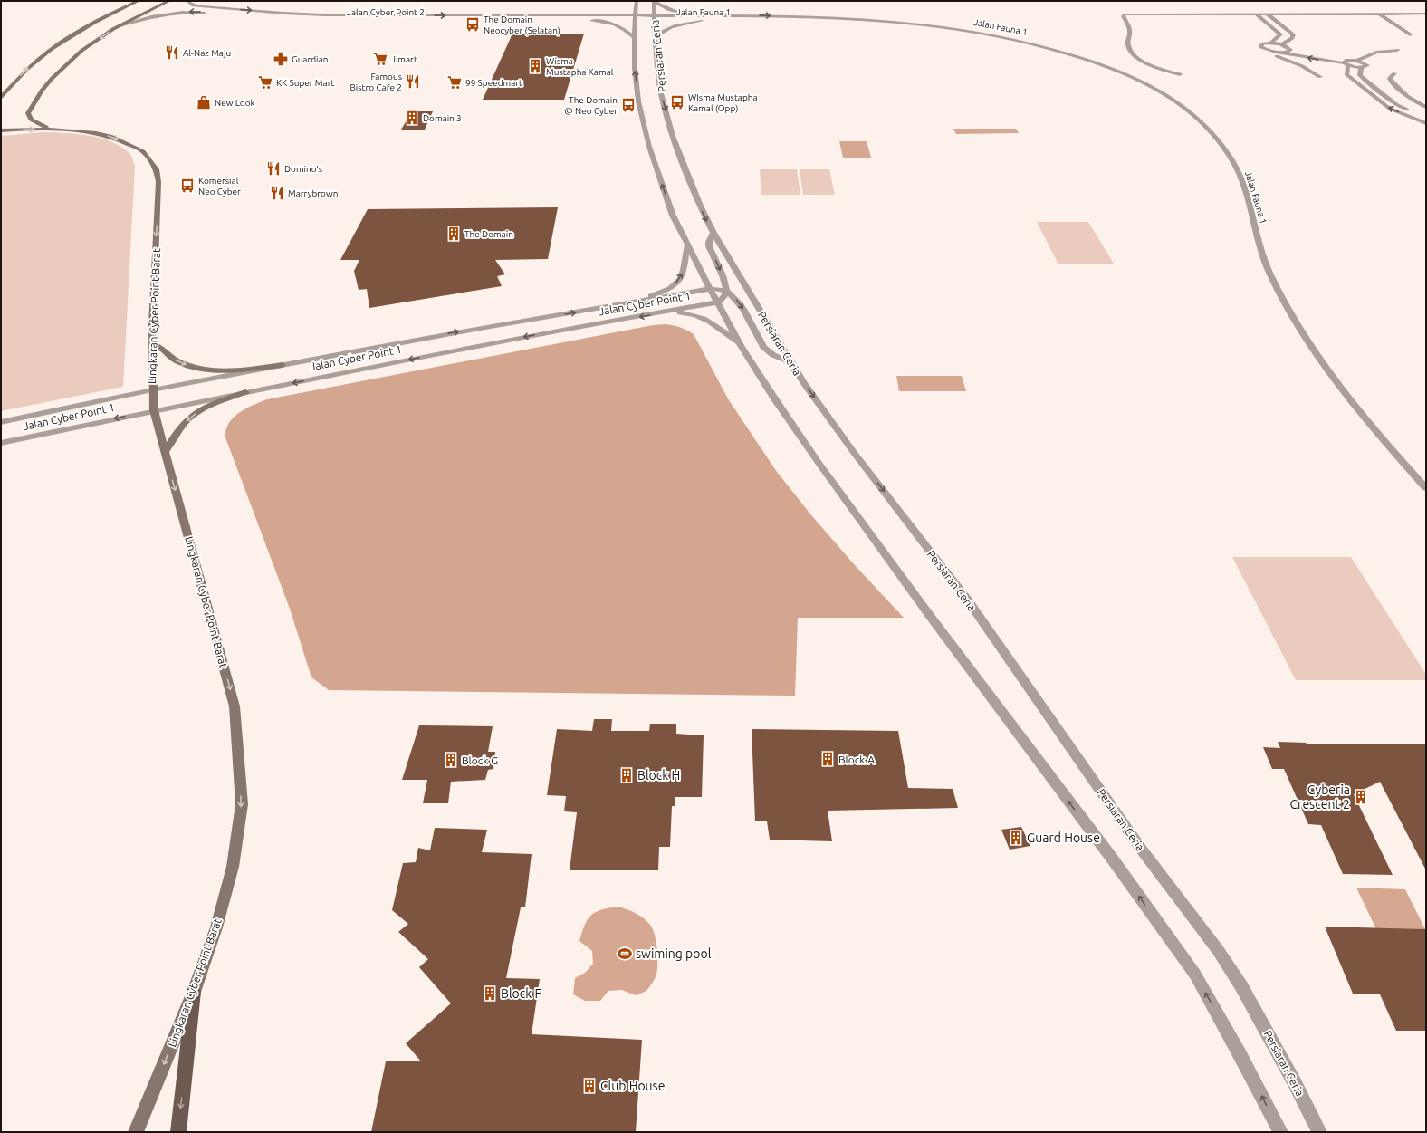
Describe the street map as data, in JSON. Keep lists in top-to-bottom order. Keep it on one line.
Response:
{"streets":{"main road":["Lingkaran Cyber Point Barat"],"street":["Jalan Cyber Point 2","Jalan Fauna 1","Persiaran Ceria","Jalan Cyber Point 1"]},"crossings":[["Jalan Cyber Point 2","Jalan Fauna 1"],["Jalan Cyber Point 2","Persiaran Ceria"],["Jalan Fauna 1","Persiaran Ceria"],["Persiaran Ceria","Jalan Cyber Point 1"],["Jalan Cyber Point 1","Lingkaran Cyber Point Barat"]],"one_way":["Lingkaran Cyber Point Barat"],"places":{"bus stop":["The Domain Neocyber (Selatan)","WIsma Mustapha Kamal (Opp)","The Domain @ Neo Cyber","Komersial Neo Cyber"],"restaurant":["Al-Naz Maju","Famous Bistro Cafe 2","Domino's","Marrybrown"],"pharmacy":["Guardian"],"supermarket":["Jimart","KK Super Mart","99 Speedmart"],"building":["Wisma Mustapha Kamal","Domain 3","The Domain","Block A","Block G","Block H","Cyberia Crescent 2","Guard House","Block F","Club House"],"shop":["New Look"],"sports":["swiming pool"]}}
